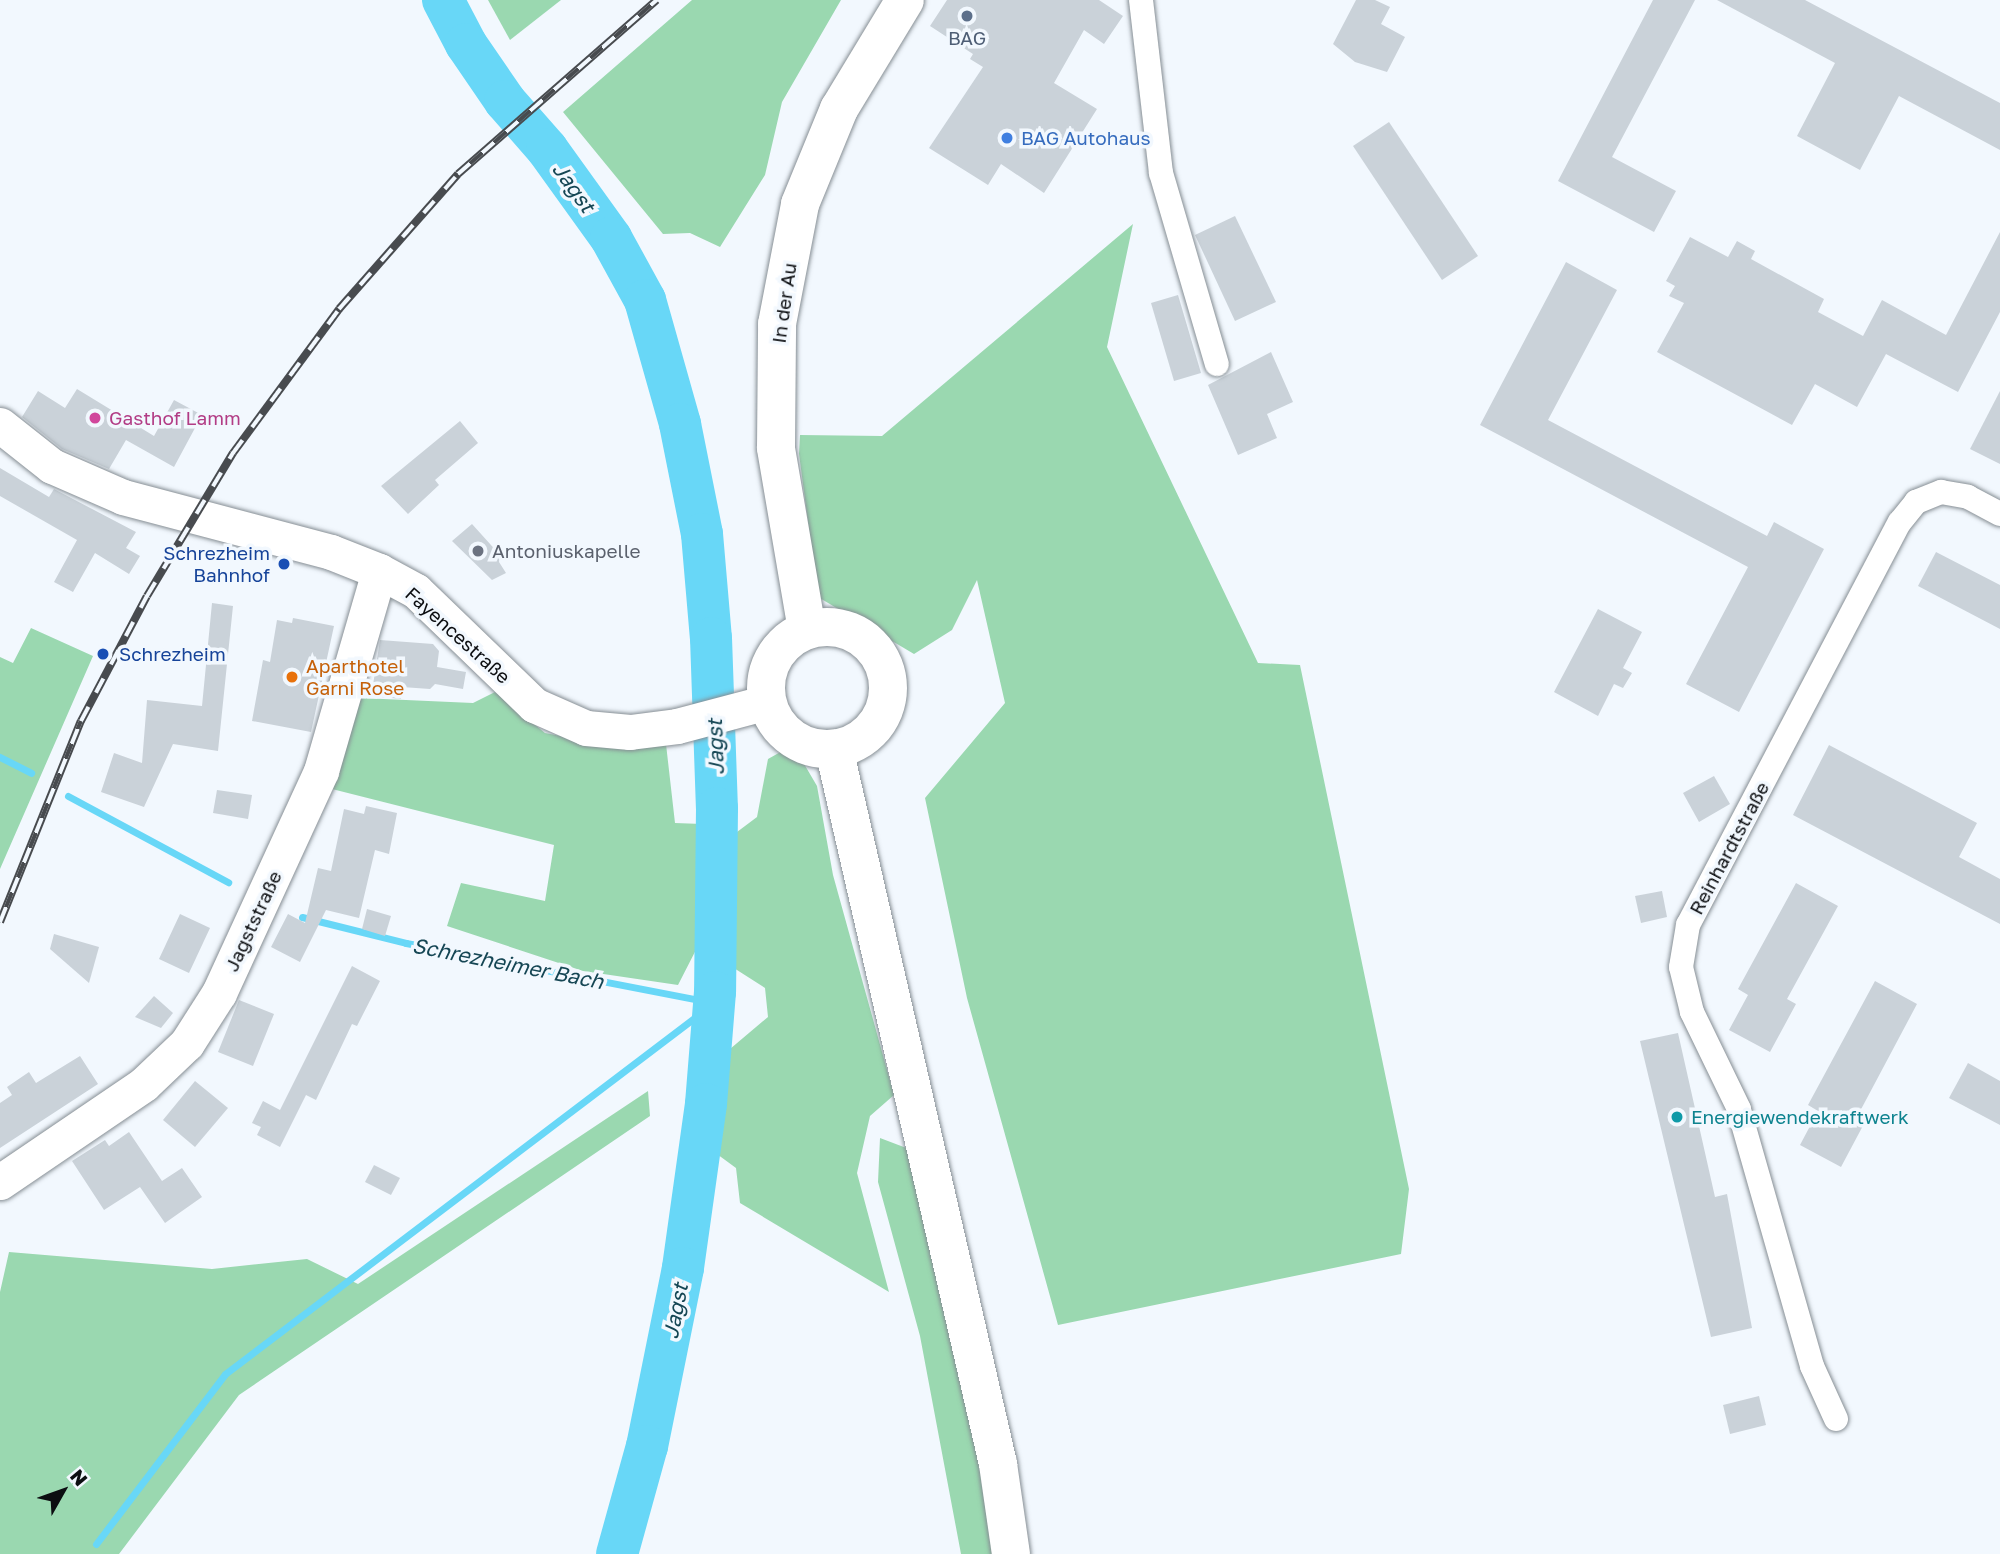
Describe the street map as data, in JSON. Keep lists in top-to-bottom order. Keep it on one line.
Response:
{"streets":{"main road":["In der Au","Fayencestraße","Jagststraße"],"street":["Reinhardtstraße"]},"crossings":[["In der Au","Fayencestraße"],["Fayencestraße","Jagststraße"]],"water":["Jagst","Schrezheimer Bach"],"places":["BAG","BAG Autohaus","Gasthof Lamm","Antoniuskapelle","Schrezheim Bahnhof","Schrezheim","Aparthotel Garni Rose","Energiewendekraftwerk"],"north":"top right"}
